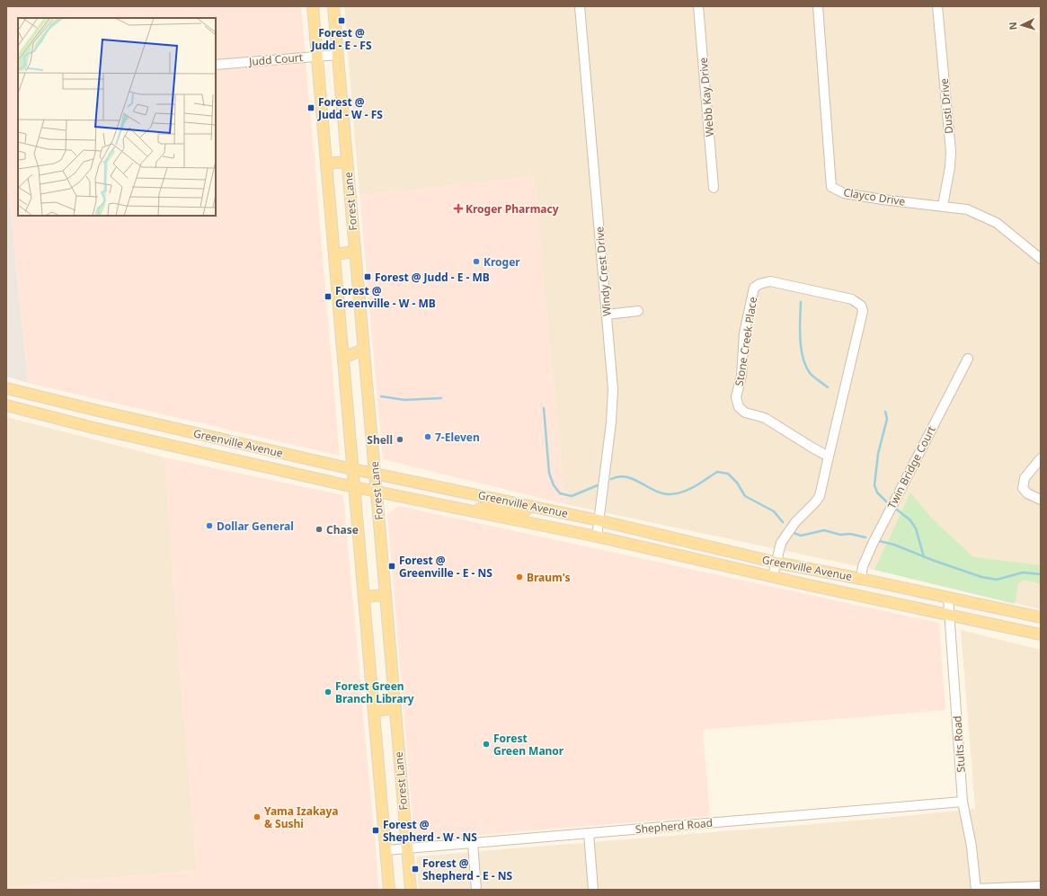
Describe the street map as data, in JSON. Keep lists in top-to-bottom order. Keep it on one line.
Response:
{"streets":{"main road":["Forest Lane","Greenville Avenue"],"street":["Judd Court","Webb Kay Drive","Dusti Drive","Clayco Drive","Windy Crest Drive","Stone Creek Place","Twin Bridge Court","Stults Road","Shepherd Road"]},"crossings":[["Judd Court","Forest Lane"],["Dusti Drive","Clayco Drive"],["Forest Lane","Greenville Avenue"],["Forest Lane","Shepherd Road"],["Windy Crest Drive","Greenville Avenue"],["Stone Creek Place","Greenville Avenue"],["Greenville Avenue","Twin Bridge Court"],["Greenville Avenue","Stults Road"],["Stults Road","Shepherd Road"]],"places":{"transit":["Forest @ Judd - E - FS","Forest @ Judd - W - FS","Forest @ Judd - E - MB","Forest @ Greenville - W - MB","Forest @ Greenville - E - NS","Forest @ Shepherd - W - NS","Forest @ Shepherd - E - NS"],"health":["Kroger Pharmacy"],"other":["Kroger","7-Eleven","Shell","Dollar General","Chase","Braum's","Forest Green Branch Library","Forest Green Manor","Yama Izakaya & Sushi"]},"north":"left"}
